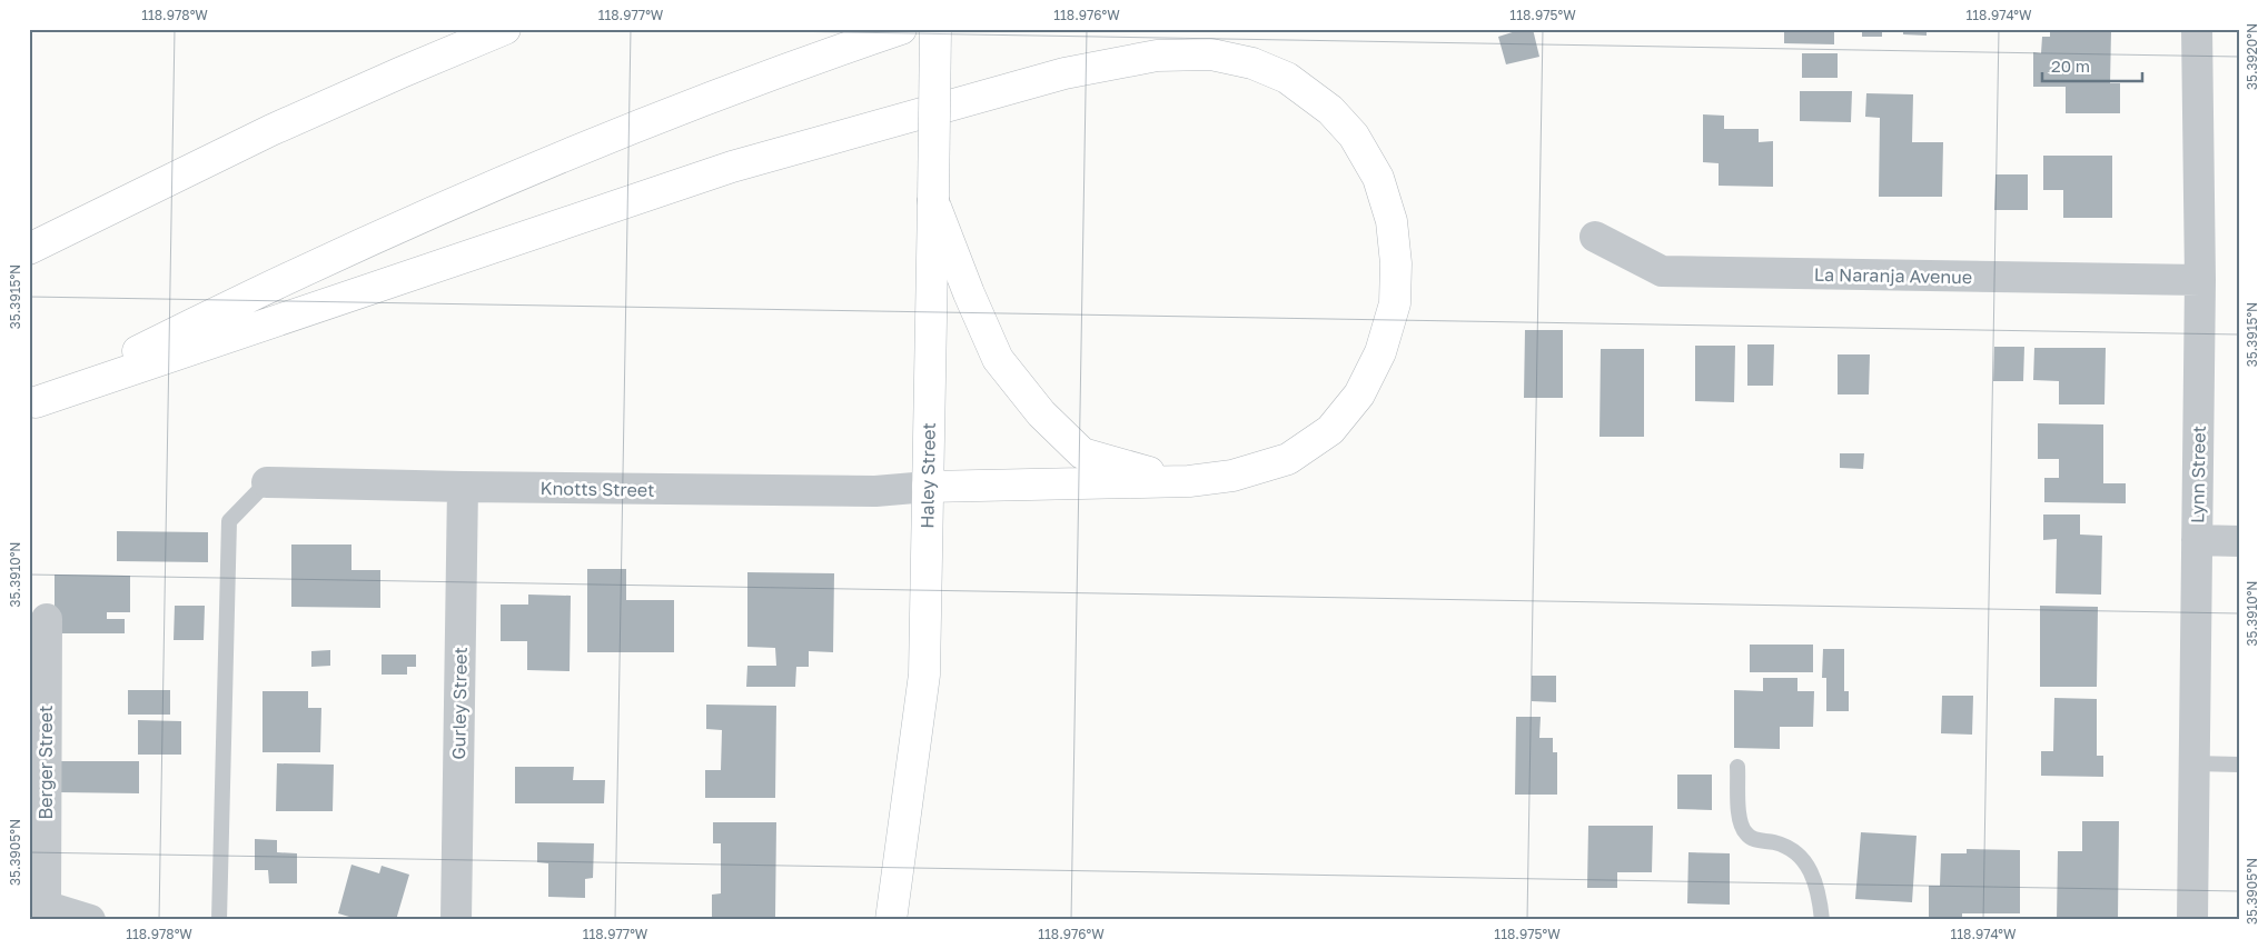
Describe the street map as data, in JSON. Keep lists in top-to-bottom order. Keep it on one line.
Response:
{"streets":{"main road":["Haley Street"],"street":["La Naranja Avenue","Lynn Street","Knotts Street","Gurley Street","Berger Street"]},"crossings":[["La Naranja Avenue","Lynn Street"],["Haley Street","Knotts Street"],["Knotts Street","Gurley Street"]],"scale_bar":"20 m","coordinates":["118.978°W","118.977°W","118.976°W","118.975°W","118.974°W","35.3920°N","35.3915°N","35.3910°N","35.3905°N"]}
